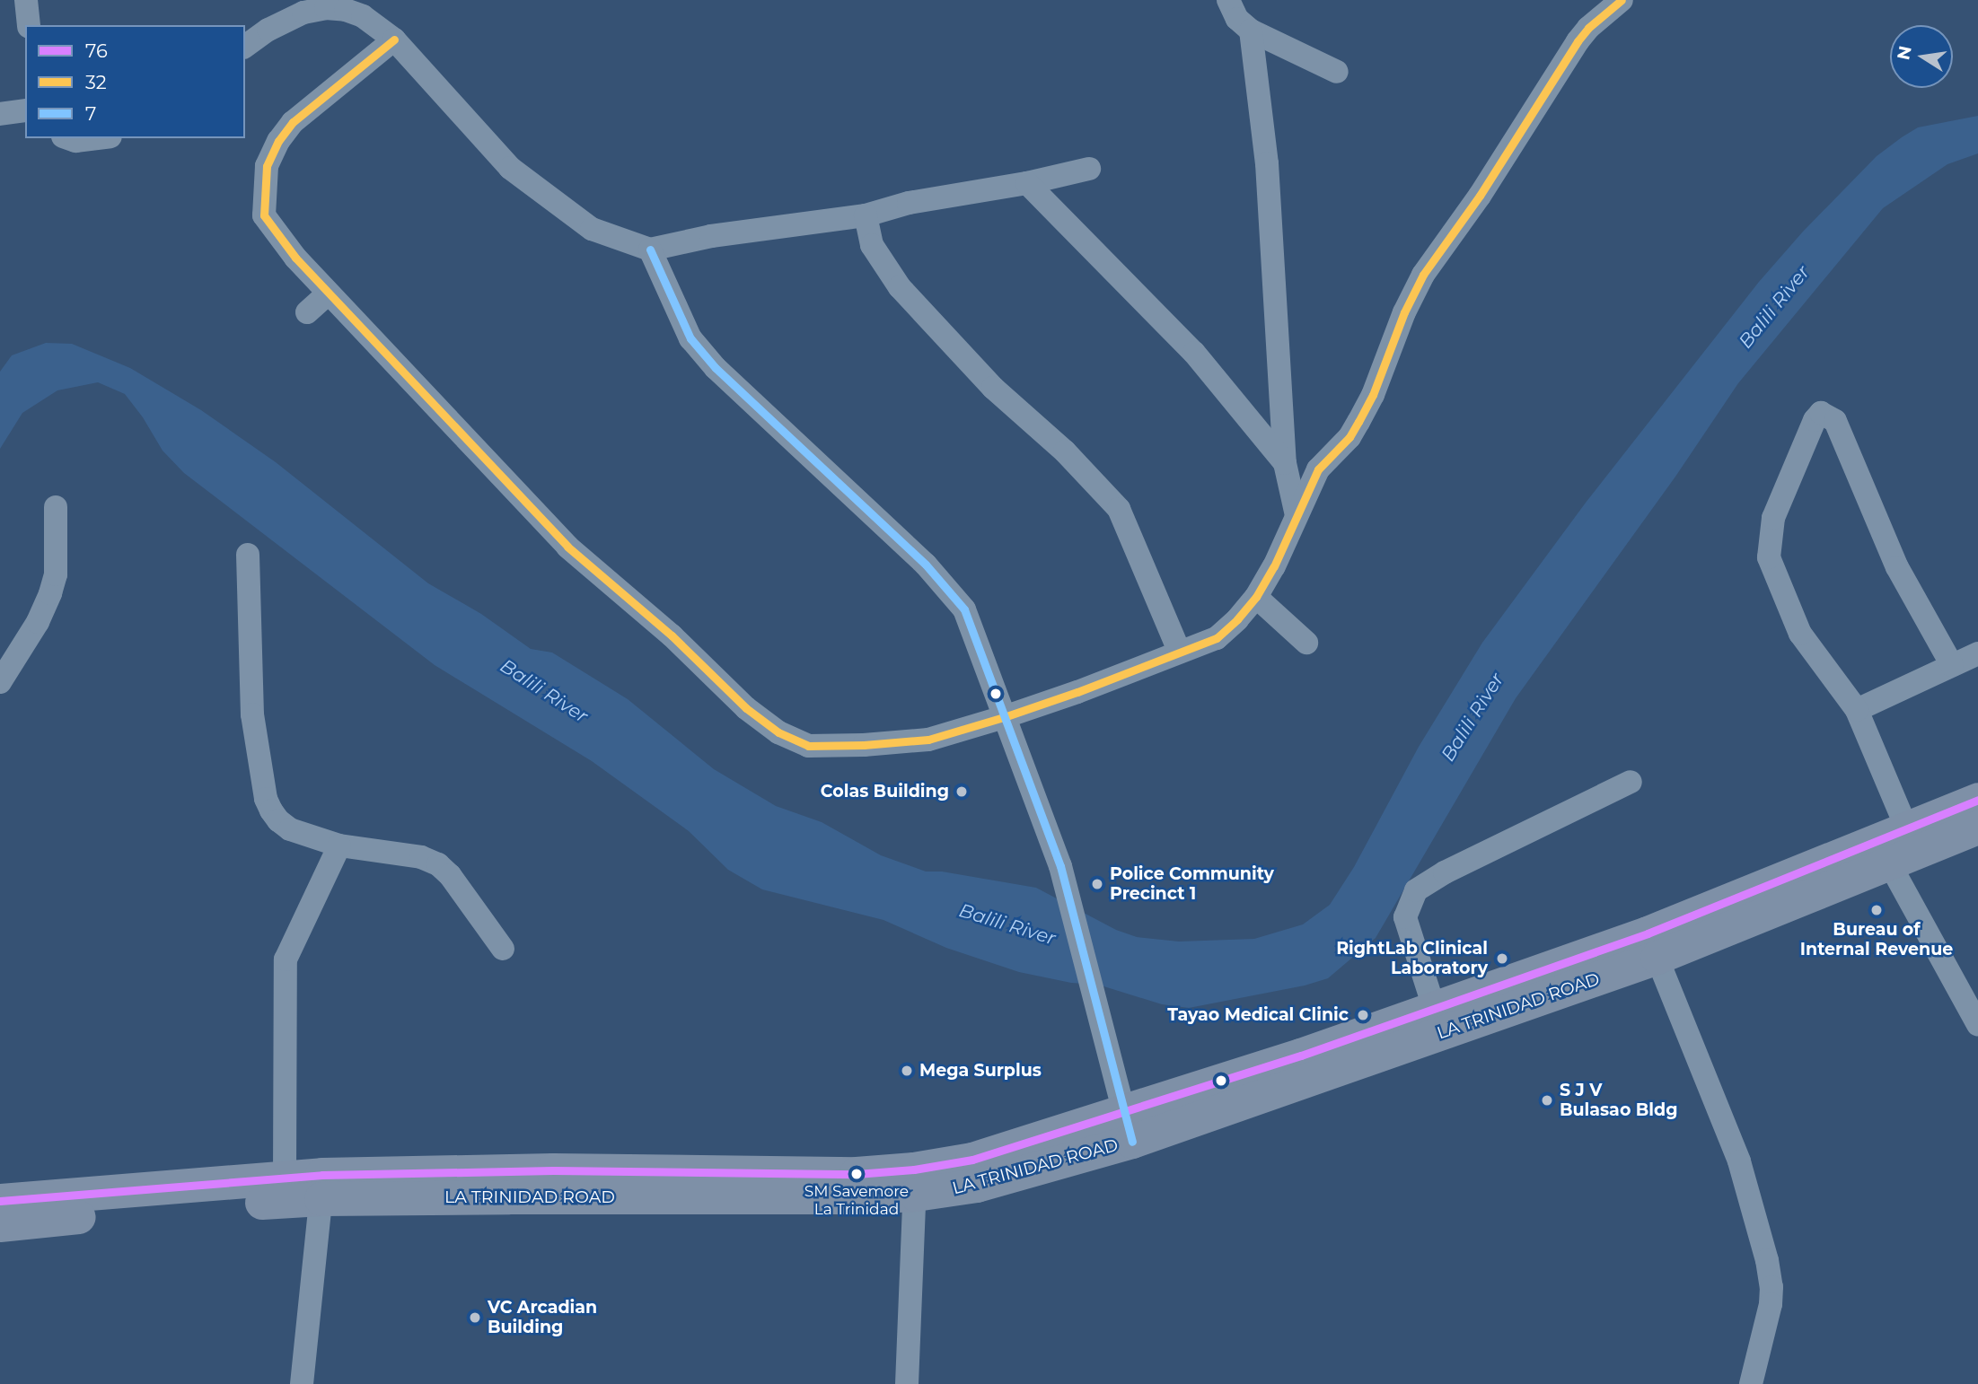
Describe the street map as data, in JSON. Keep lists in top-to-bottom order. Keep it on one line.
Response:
{"streets":{"highway":["LA TRINIDAD ROAD"]},"water":["Balili River"],"places":["Colas Building","Police Community Precinct 1","Bureau of Internal Revenue","RightLab Clinical Laboratory","Tayao Medical Clinic","Mega Surplus","S J V Bulasao Bldg","SM Savemore La Trinidad","VC Arcadian Building"],"lines":["transit line 32","transit line 7","transit line 76"],"legend":["76","32","7"],"north":"left"}
